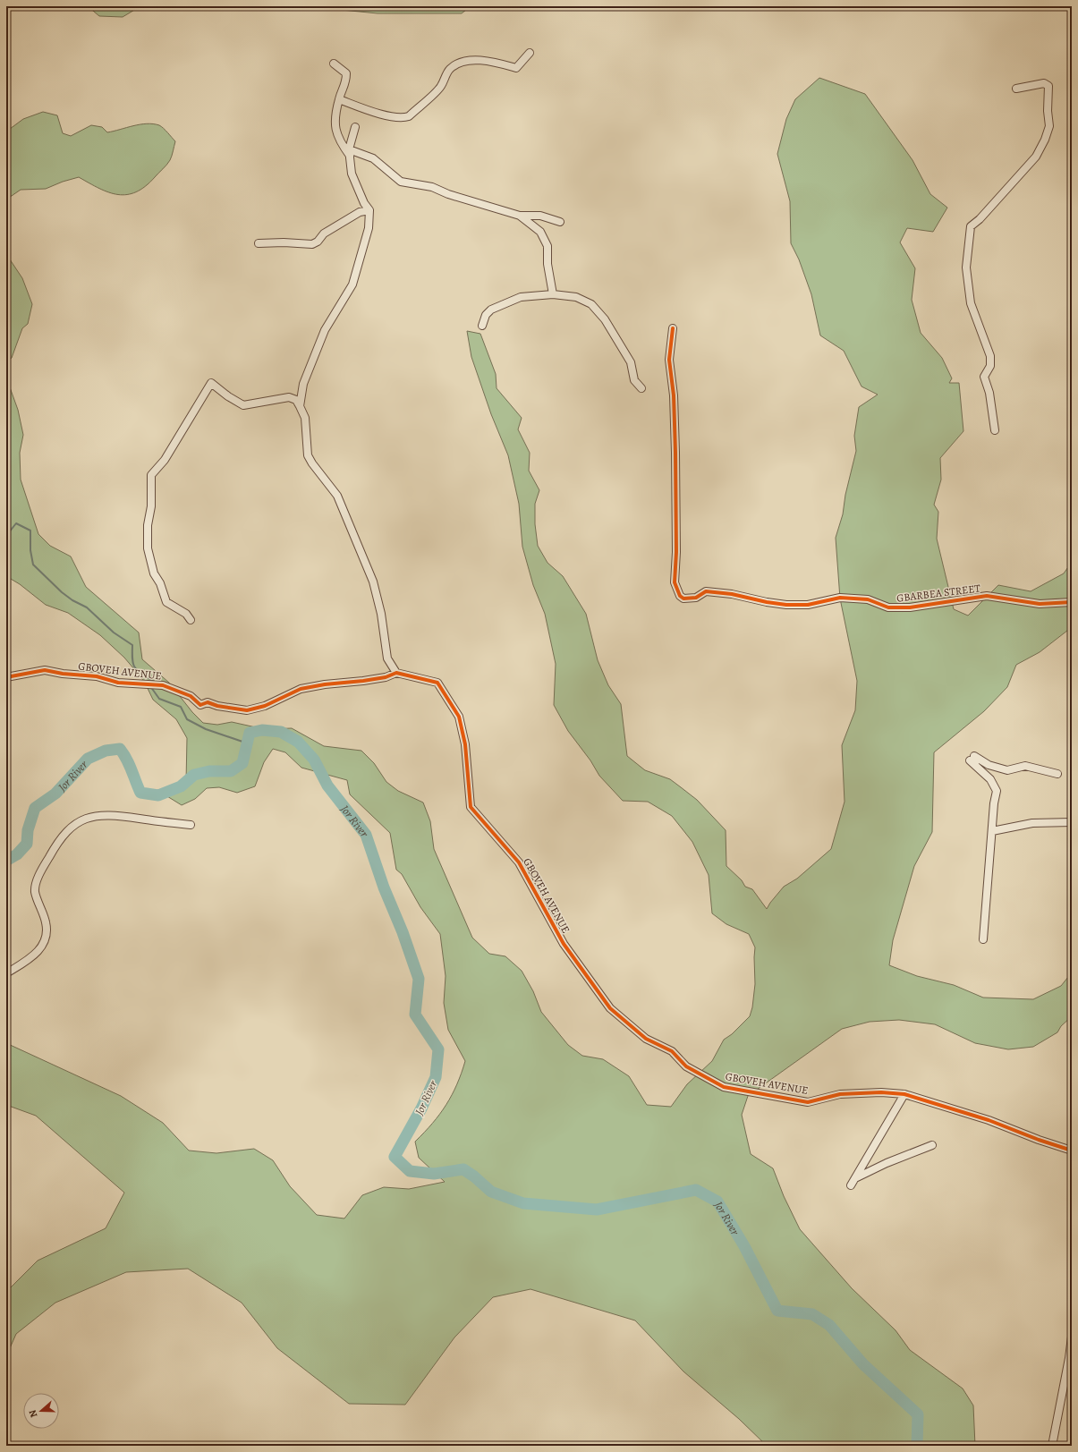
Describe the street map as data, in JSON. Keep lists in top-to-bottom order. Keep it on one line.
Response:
{"streets":{"street":["GBARBEA STREET","GBOVEH AVENUE"]},"water":["Jor River"],"north":"left"}
